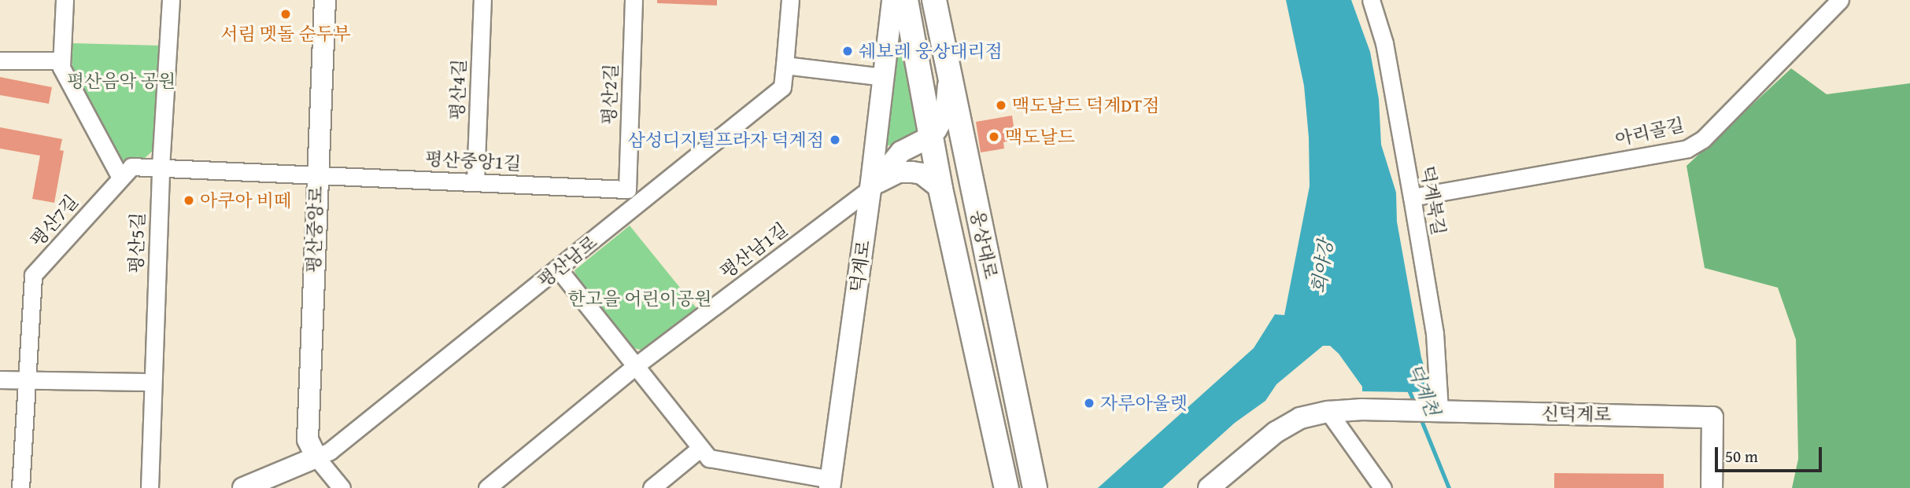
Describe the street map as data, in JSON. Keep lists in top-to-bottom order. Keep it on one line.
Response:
{"streets":{"main road":["웅상대로"],"street":["평산4길","평산2길","아리골길","평산중앙1길","덕계북길","평산7길","평산중앙로","평산5길","평산남1길","평산남로","덕계로","신덕계로"]},"crossings":[["평산4길","평산중앙1길"],["평산2길","평산중앙1길"],["아리골길","덕계북길"],["평산중앙1길","평산7길"],["평산중앙1길","평산중앙로"],["평산중앙1길","평산5길"],["덕계북길","신덕계로"],["평산중앙로","평산남로"],["평산남1길","덕계로"]],"water":["회야강","덕계천"],"parks":["평산음악 공원","한고을 어린이공원"],"places":["서림 멧돌 순두부","쉐보레 웅상대리점","맥도날드 덕계DT점","맥도날드","삼성디지털프라자 덕계점","아쿠아 비떼","자루아울렛"],"scale_bar":"50 m"}
